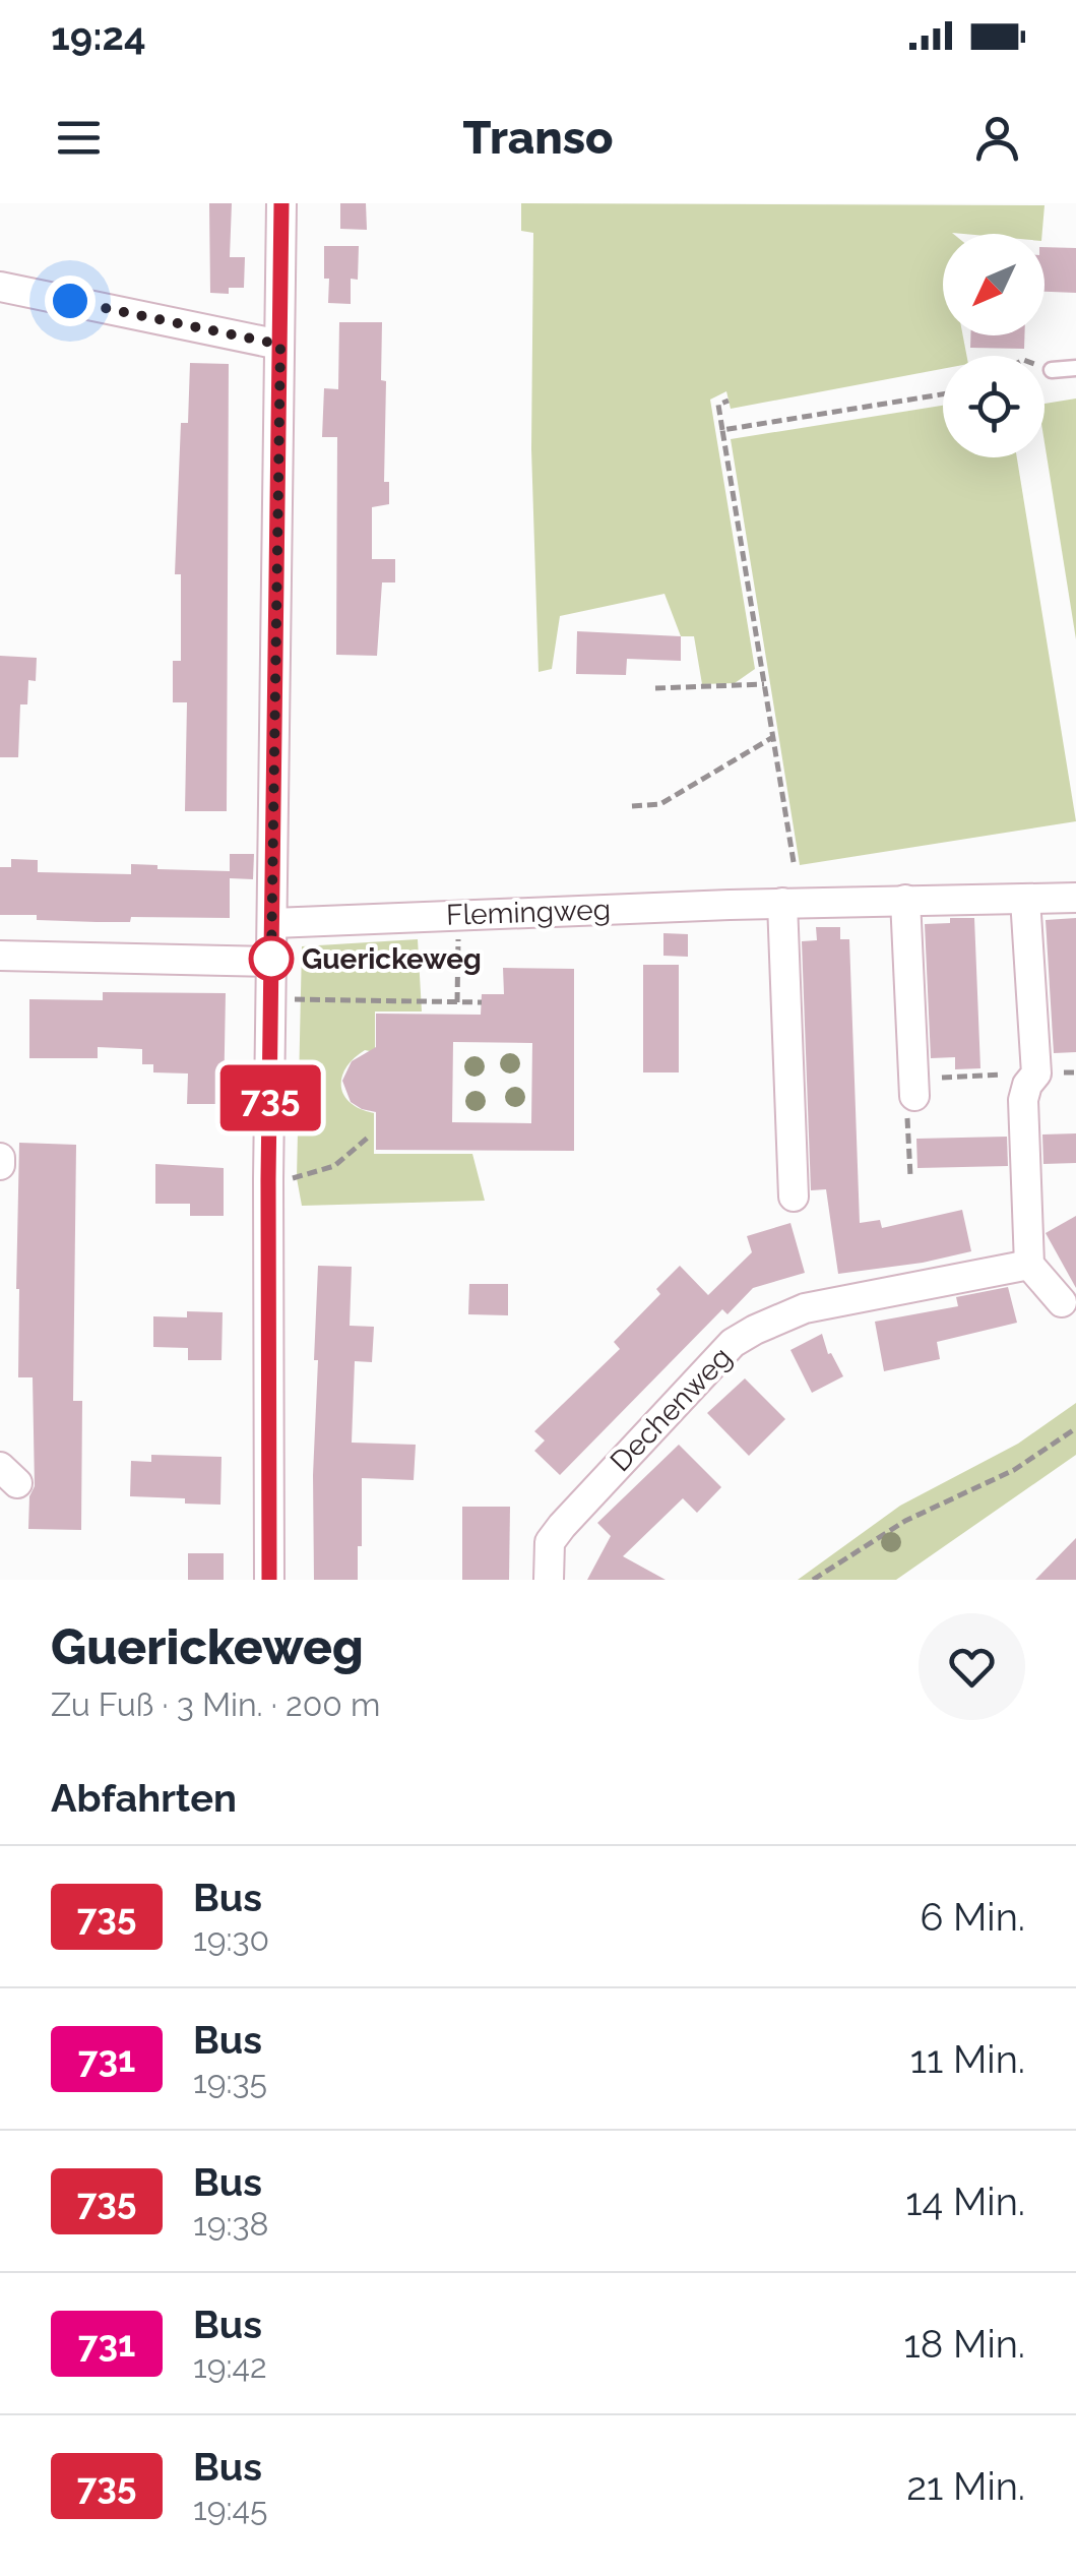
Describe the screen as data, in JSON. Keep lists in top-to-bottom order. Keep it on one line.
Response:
{"streets":{"street":["Flemingweg","Dechenweg"]},"places":["Guerickeweg"],"lines":["bus line 735"],"north":"bottom left","page":{"status":"19:24","header":"Transo","on_map":"735","heading":[["Guerickeweg","Zu Fuß · 3 Min. · 200 m"],"Abfahrten"],"list":[{"mark":"735","name":"Bus","note":"19:30","value":"6 Min."},{"mark":"731","name":"Bus","note":"19:35","value":"11 Min."},{"mark":"735","name":"Bus","note":"19:38","value":"14 Min."},{"mark":"731","name":"Bus","note":"19:42","value":"18 Min."},{"mark":"735","name":"Bus","note":"19:45","value":"21 Min."}]}}
